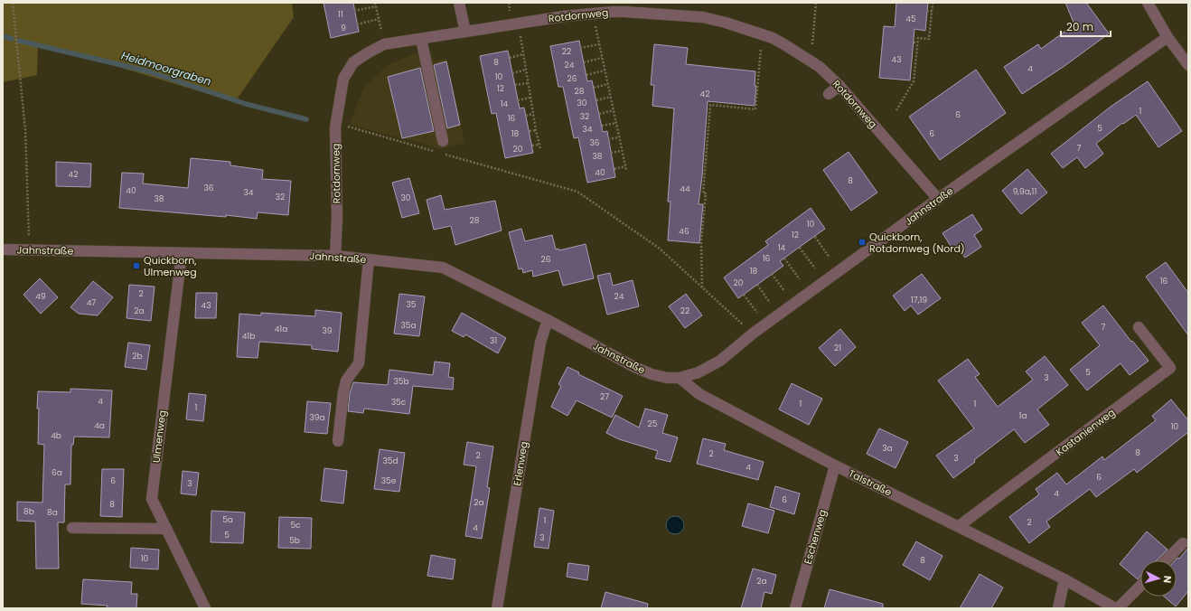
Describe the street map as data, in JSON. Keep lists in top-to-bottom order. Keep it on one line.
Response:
{"streets":{"street":["Rotdornweg","Jahnstraße","Kastanienweg","Ulmenweg","Erlenweg","Talstraße","Eschenweg"]},"crossings":[["Rotdornweg","Jahnstraße"],["Jahnstraße","Ulmenweg"],["Jahnstraße","Erlenweg"],["Jahnstraße","Talstraße"],["Kastanienweg","Talstraße"],["Talstraße","Eschenweg"]],"water":["Heidmoorgraben"],"places":{"transit":["Quickborn, Rotdornweg (Nord)","Quickborn, Ulmenweg"]},"house_numbers":["11","45","9","22","43","8","24","4","10","26","12","28","42","30","14","1","6","32","16","5","34","18","6","36","7","20","38","40","42","8","36","44","40","9,9a,11","34","32","30","38","28","10","46","12","14","16","26","18","16","20","2","49","24","17,19","47","35","43","2a","22","35a","7","41a","39","41b","31","21","2b","5","3","35b","27","4","35c","1","1","1","1a","39a","25","4a","10","4b","3a","8","2","2","3","35d","4","6a","6","6","35e","3","4","6","2a","8","8b","8a","5a","1","2","5c","4","5","3","5b","10","8","2a"],"scale_bar":"20 m","north":"right"}
